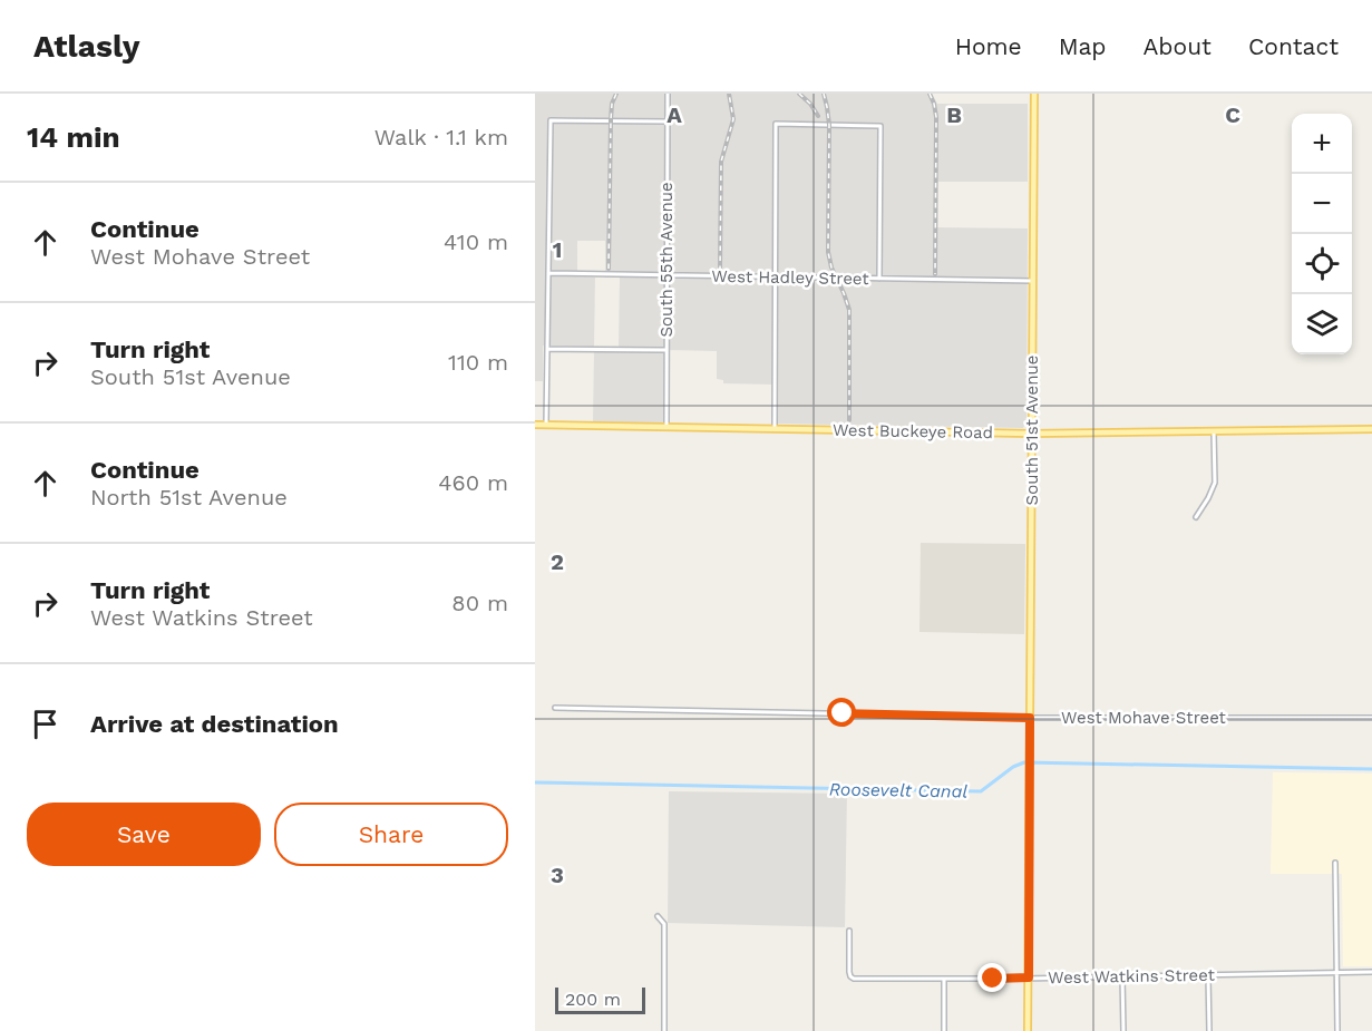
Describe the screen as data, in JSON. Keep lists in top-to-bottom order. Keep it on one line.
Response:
{"streets":{"main road":["South 51st Avenue","West Buckeye Road"],"street":["South 55th Avenue","West Hadley Street","West Mohave Street","West Watkins Street"]},"crossings":[["South 55th Avenue","West Hadley Street"],["South 55th Avenue","West Buckeye Road"],["West Hadley Street","South 51st Avenue"],["South 51st Avenue","West Buckeye Road"],["South 51st Avenue","West Mohave Street"],["South 51st Avenue","West Watkins Street"]],"water":["Roosevelt Canal"],"scale_bar":"200 m","page":{"header":"Atlasly","nav":["Home","Map","About","Contact"],"heading":["14 min","Walk · 1.1 km"],"map_buttons":["+","−"],"list":[["Continue","West Mohave Street","410 m"],["Turn right","South 51st Avenue","110 m"],["Continue","North 51st Avenue","460 m"],["Turn right","West Watkins Street","80 m"],"Arrive at destination"],"buttons":["Save","Share"],"scale":"200 m"},"grid":{"columns":["A","B","C"],"rows":["1","2","3"]}}
